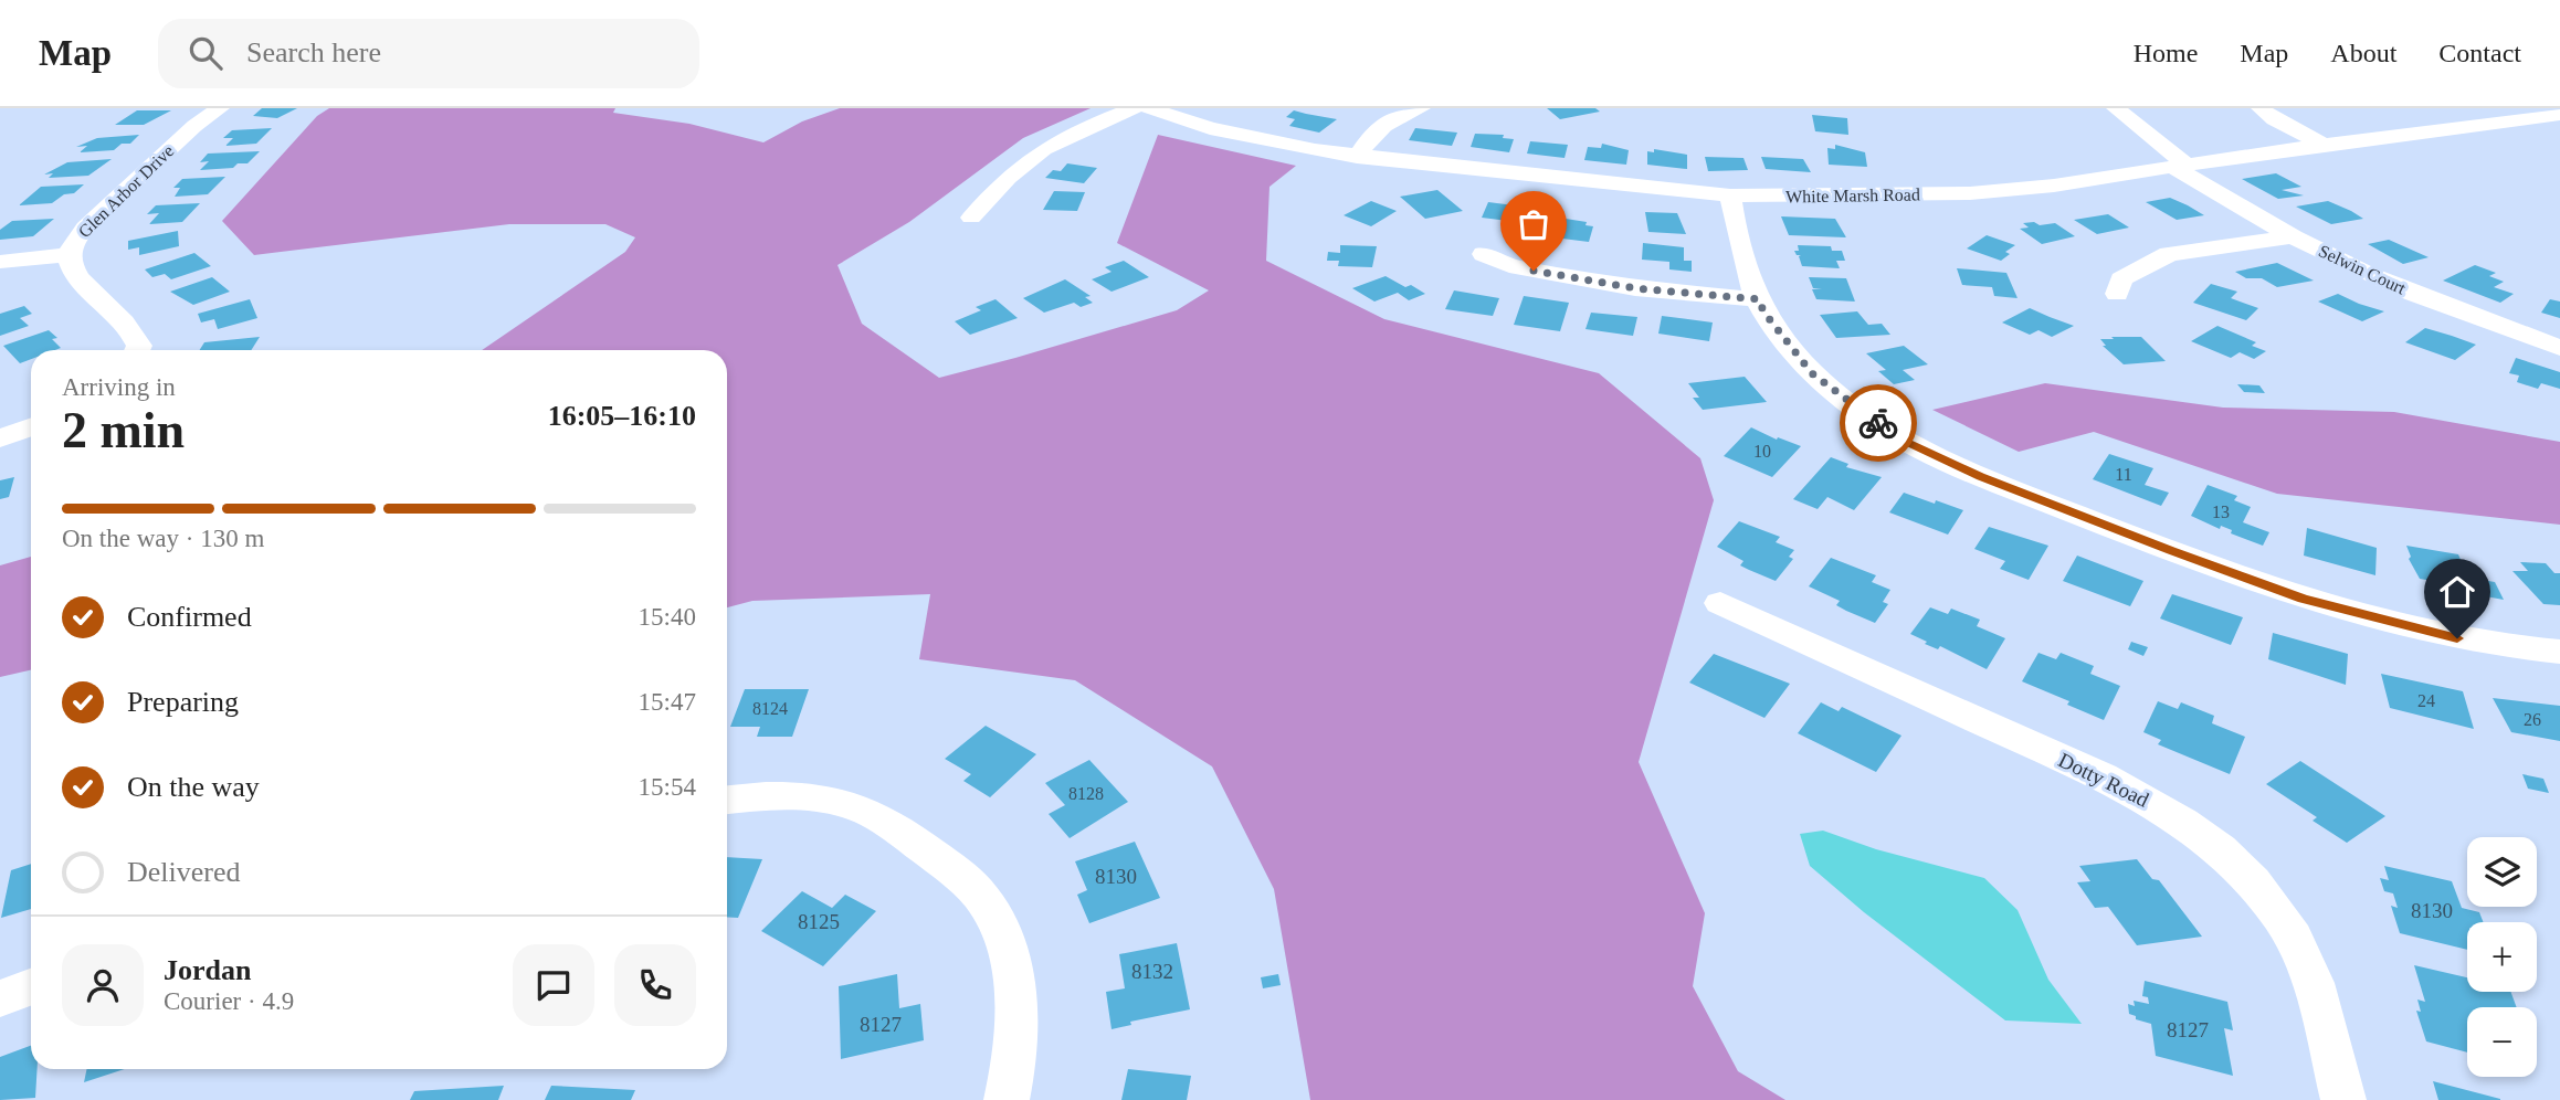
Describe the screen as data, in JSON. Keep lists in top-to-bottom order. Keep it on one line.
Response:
{"streets":{"street":["Glen Arbor Drive","White Marsh Road","Selwin Court","Dotty Road"]},"crossings":[["White Marsh Road","Selwin Court"]],"house_numbers":["10","11","13","24","8124","26","8128","8130","8130","8125","8132","8127","8127"],"page":{"header":"Map","search":"Search here","nav":["Home","Map","About","Contact"],"heading":["2 min","Arriving in","16:05–16:10"],"panel":["Jordan","Courier · 4.9"],"bar":"On the way · 130 m","list":[["Confirmed","15:40"],["Preparing","15:47"],["On the way","15:54"],"Delivered"],"map_buttons":["+","−"]}}
